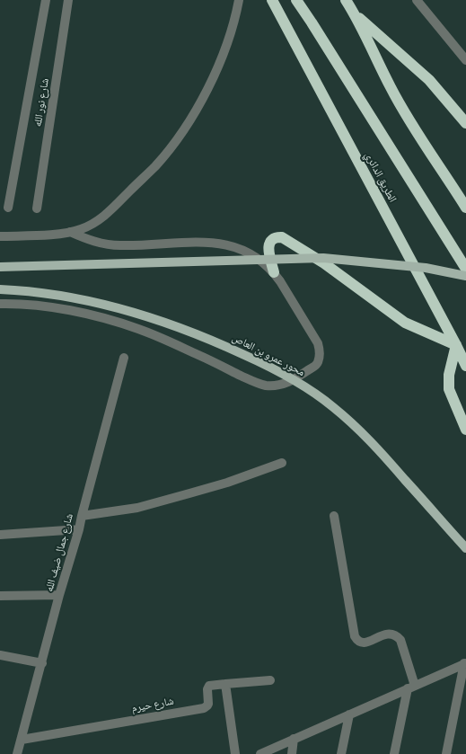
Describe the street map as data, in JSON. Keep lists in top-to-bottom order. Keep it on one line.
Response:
{"streets":{"highway":["الطريق الدائري"],"main road":["محور عمرو بن العاص"],"street":["شارع نور الله","شارع جمال ضيف الله","شارع حيرم"]},"crossings":[["شارع جمال ضيف الله","شارع حيرم"]]}
